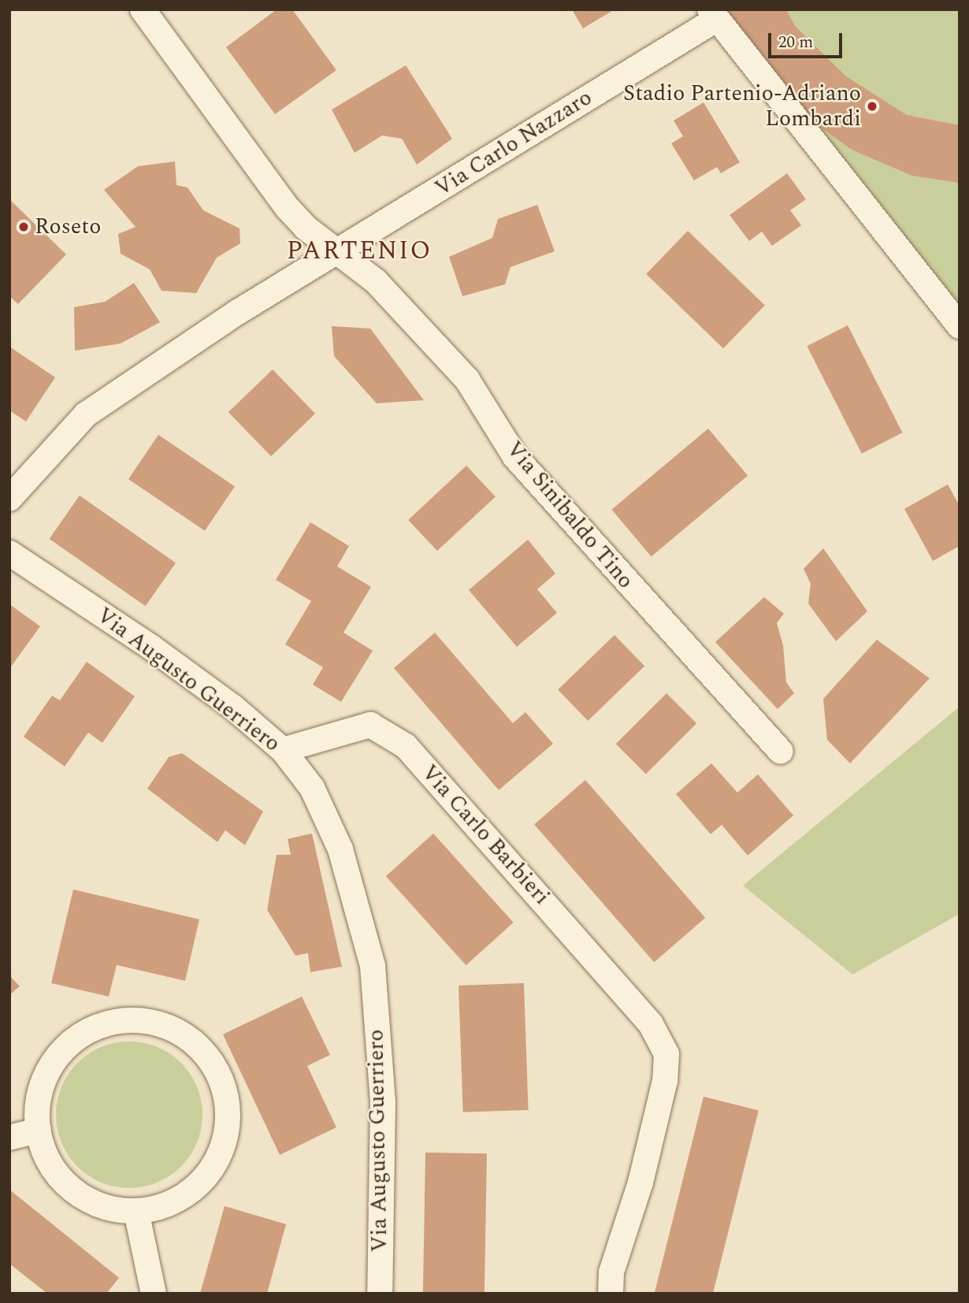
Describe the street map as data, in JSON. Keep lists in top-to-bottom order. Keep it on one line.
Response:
{"streets":{"street":["Via Carlo Nazzaro","Via Sinibaldo Tino","Via Augusto Guerriero","Via Carlo Barbieri"]},"crossings":[["Via Carlo Nazzaro","Via Sinibaldo Tino"],["Via Augusto Guerriero","Via Carlo Barbieri"]],"districts":["PARTENIO"],"places":["Stadio Partenio-Adriano Lombardi","Roseto"],"scale_bar":"20 m"}
